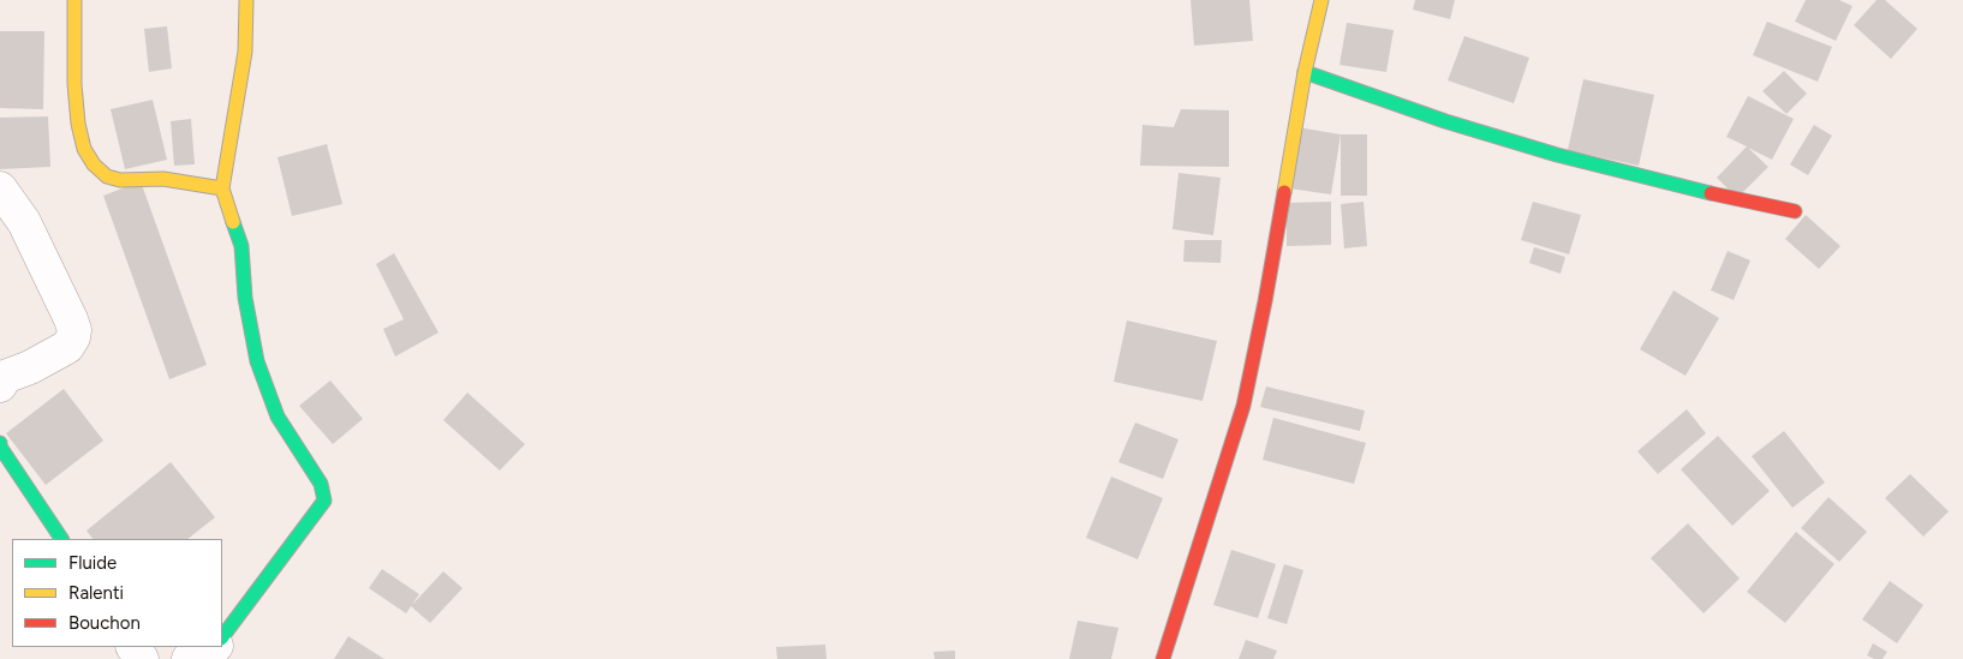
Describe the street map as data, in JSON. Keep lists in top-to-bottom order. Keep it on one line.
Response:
{"legend":["Fluide","Ralenti","Bouchon"]}
